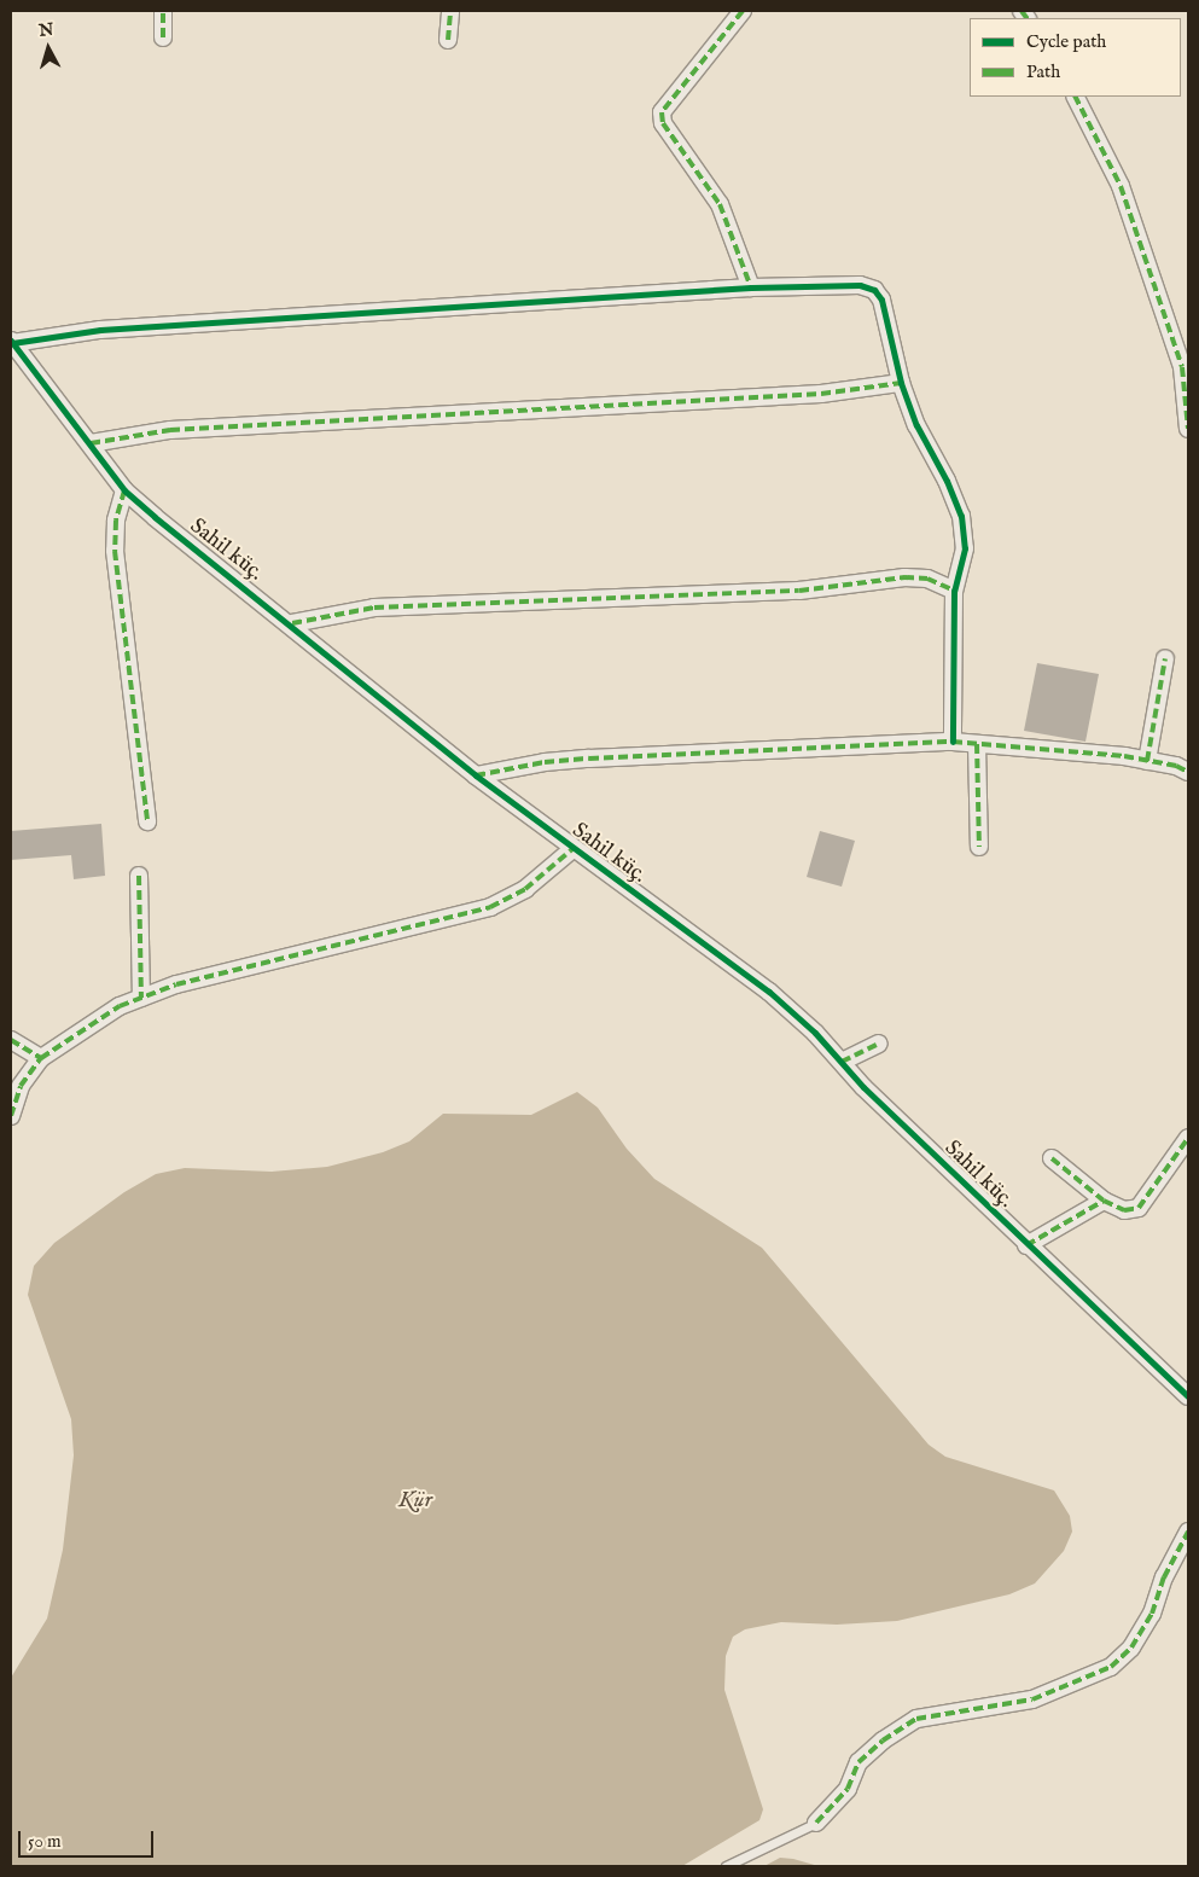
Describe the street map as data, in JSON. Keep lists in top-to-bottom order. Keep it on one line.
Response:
{"streets":{"street":["Sahil küç."]},"water":["Kür"],"legend":["Cycle path","Path"],"scale_bar":"50 m","north":"top"}
